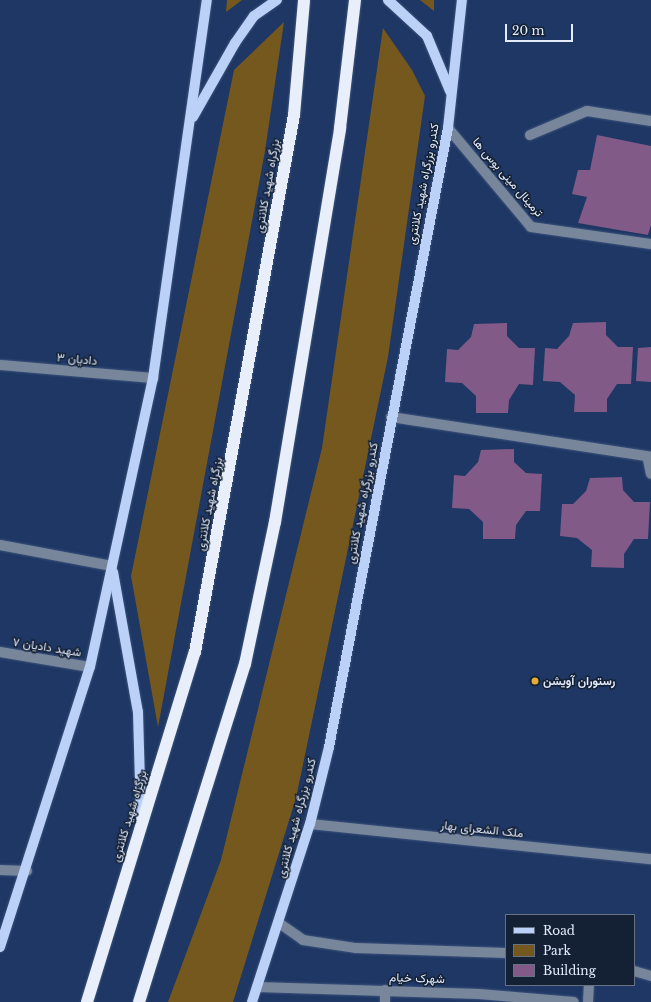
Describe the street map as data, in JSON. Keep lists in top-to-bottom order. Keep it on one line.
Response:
{"streets":{"highway":["بزرگراه شهید کلانتری"],"main road":["کندرو بزرگراه شهید کلانتری"],"street":["ترمینال مینی بوس ها","دادیان ۳","شهید دادیان ۷","ملک الشعرای بهار","شهرک خیام"]},"crossings":[["ترمینال مینی بوس ها","کندرو بزرگراه شهید کلانتری"],["کندرو بزرگراه شهید کلانتری","ملک الشعرای بهار"],["کندرو بزرگراه شهید کلانتری","شهرک خیام"]],"places":["رستوران آویشن"],"legend":["Road","Park","Building"],"scale_bar":"20 m"}
